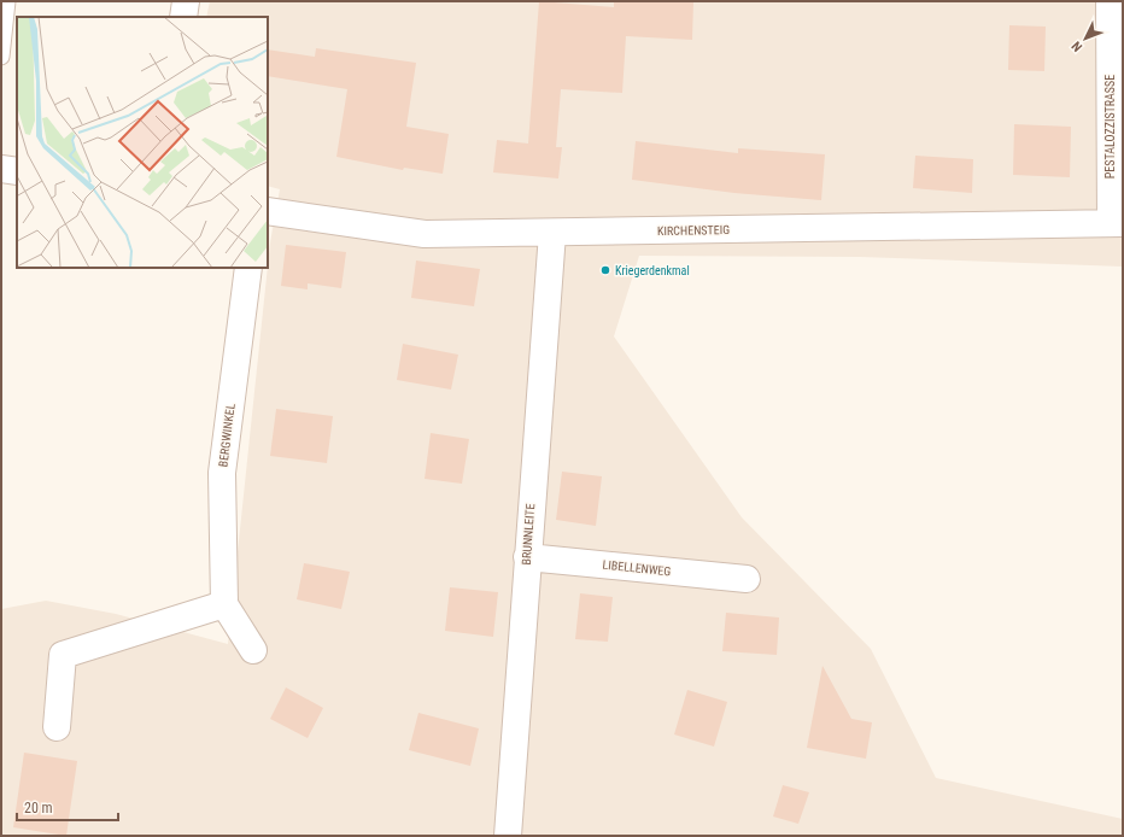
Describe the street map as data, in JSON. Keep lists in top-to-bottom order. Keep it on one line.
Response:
{"streets":{"street":["PESTALOZZISTRASSE","KIRCHENSTEIG","BERGWINKEL","BRUNNLEITE","LIBELLENWEG"]},"crossings":[["PESTALOZZISTRASSE","KIRCHENSTEIG"],["KIRCHENSTEIG","BRUNNLEITE"],["BRUNNLEITE","LIBELLENWEG"]],"places":["Kriegerdenkmal"],"scale_bar":"20 m","north":"bottom left"}
